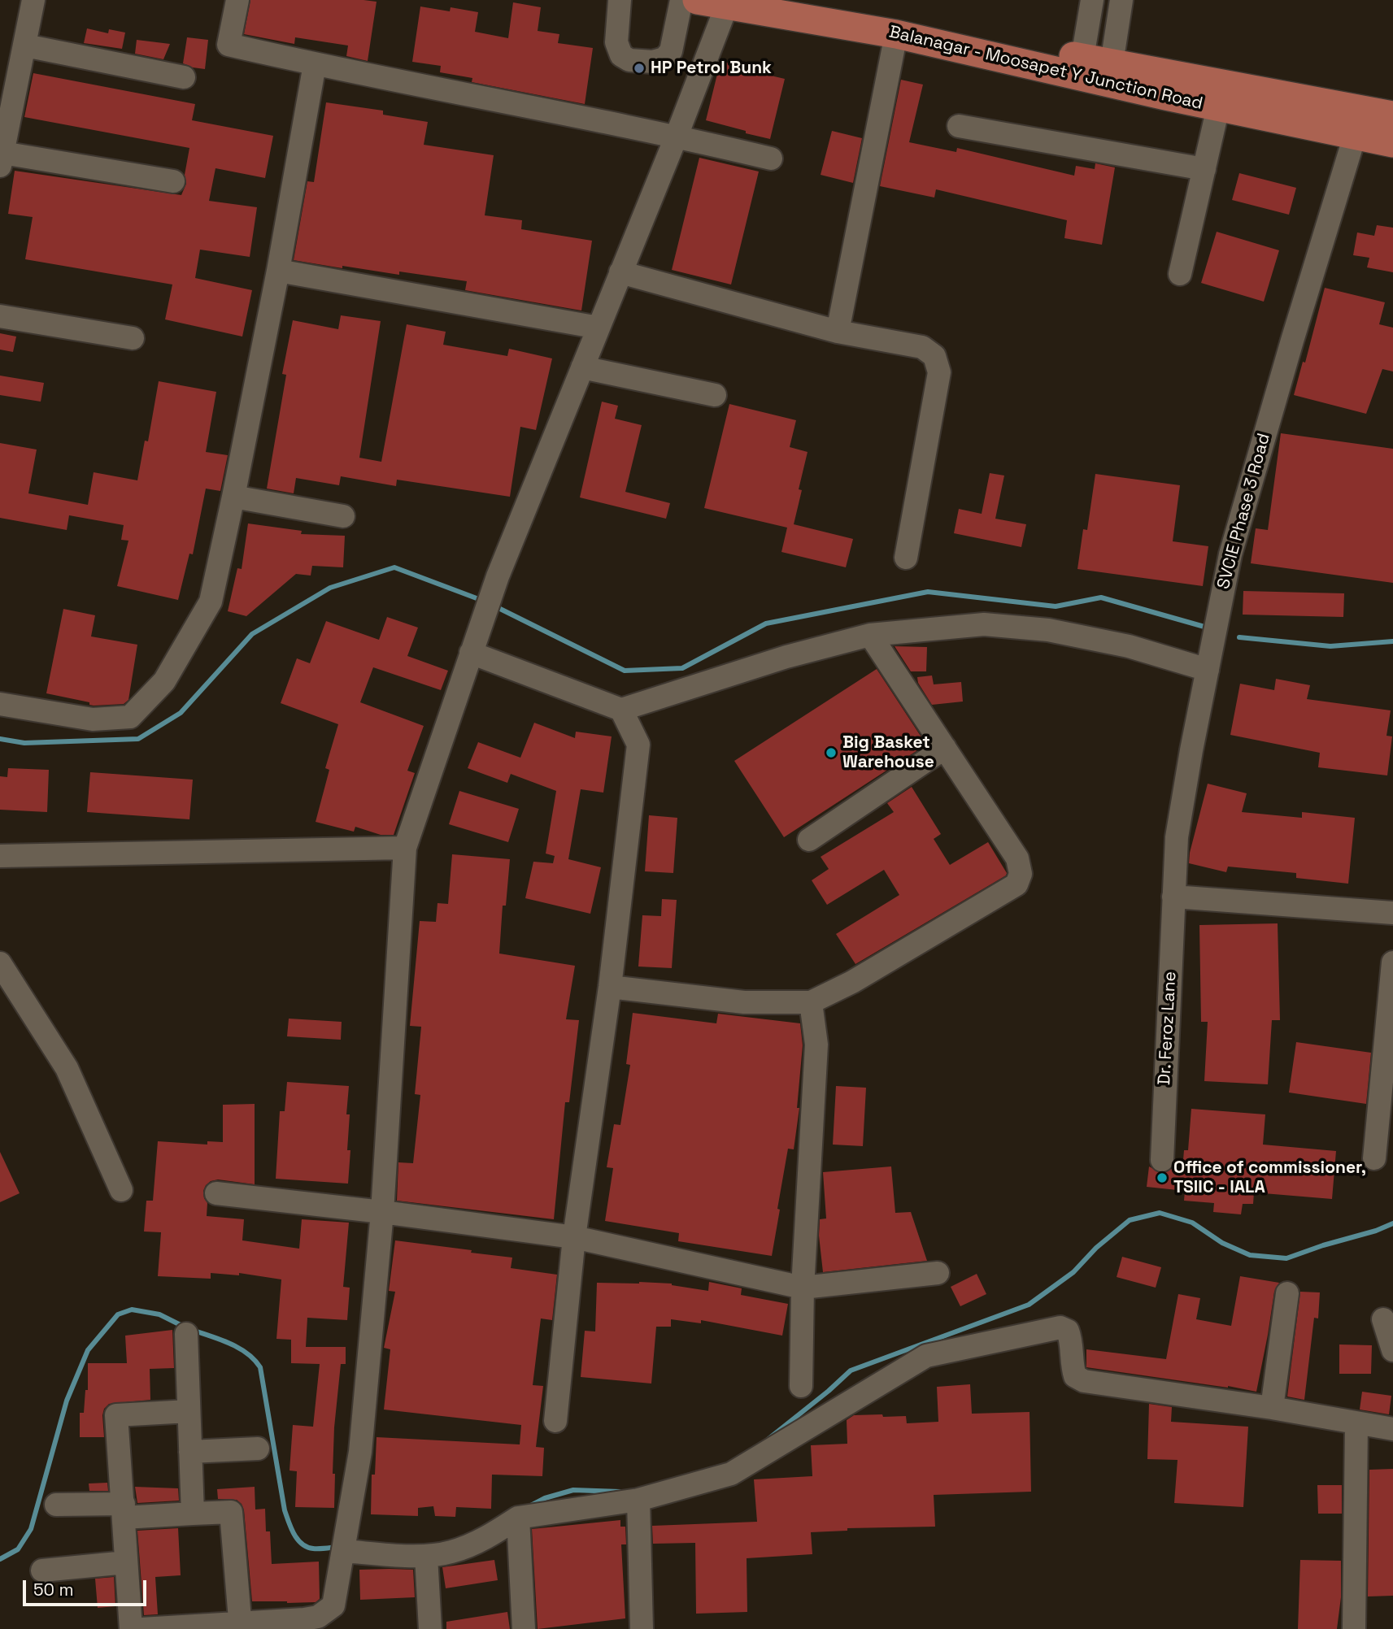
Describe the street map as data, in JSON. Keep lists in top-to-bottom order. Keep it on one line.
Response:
{"streets":{"main road":["Balanagar - Moosapet Y Junction Road"],"street":["SVCIE Phase 3 Road","Dr. Feroz Lane"]},"crossings":[["Balanagar - Moosapet Y Junction Road","SVCIE Phase 3 Road"],["SVCIE Phase 3 Road","Dr. Feroz Lane"]],"places":["HP Petrol Bunk","Big Basket Warehouse","Office of commissioner, TSIIC - IALA"],"scale_bar":"50 m"}
